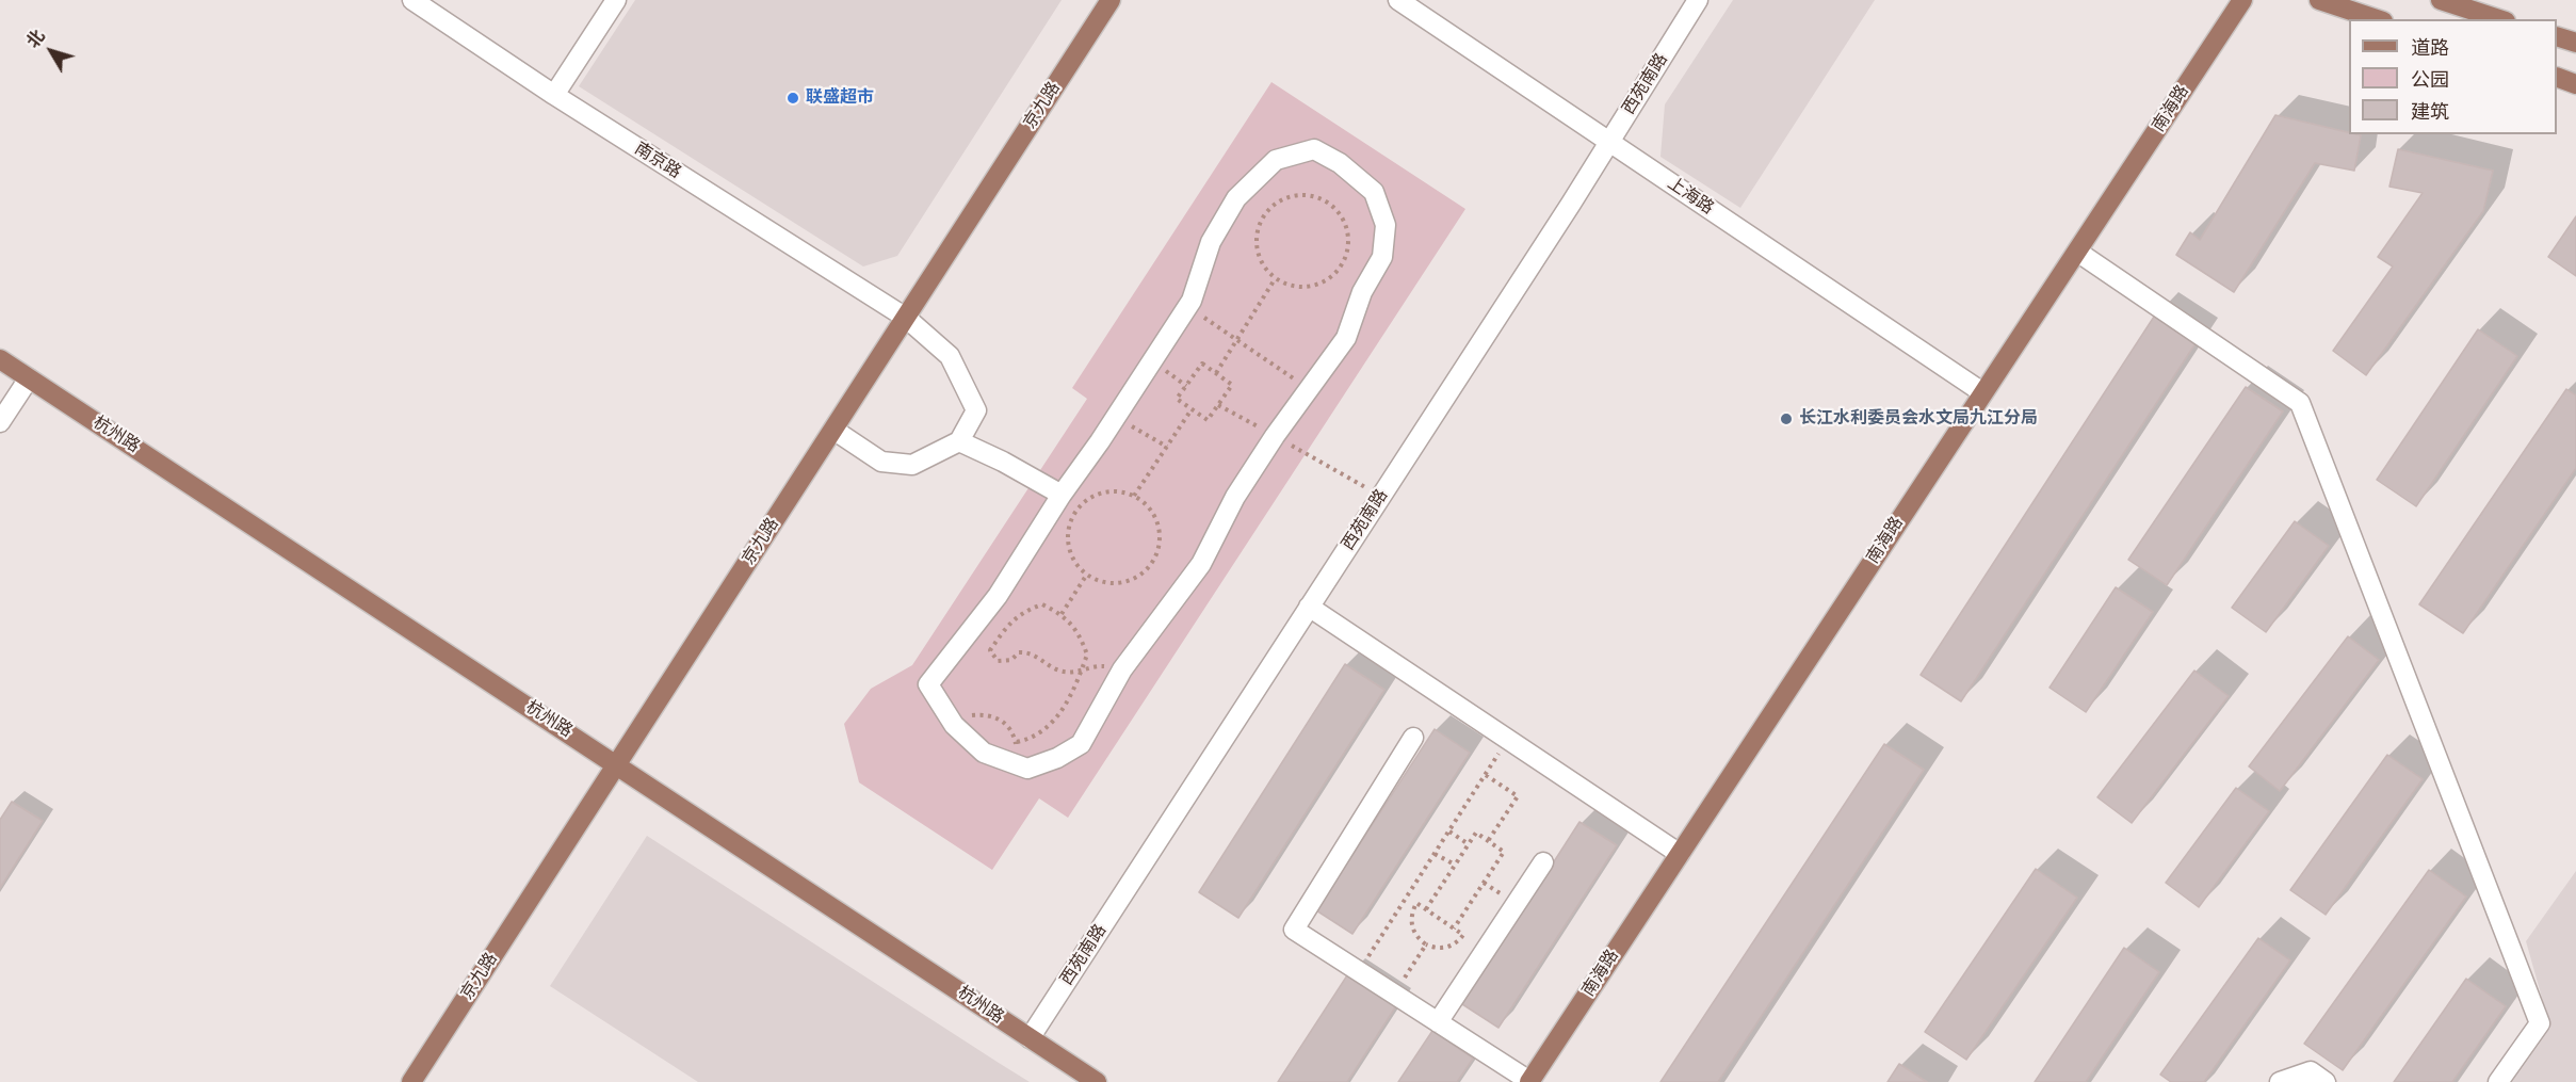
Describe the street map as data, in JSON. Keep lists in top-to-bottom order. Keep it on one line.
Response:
{"streets":{"main road":["京九路","南海路","杭州路"],"street":["西苑南路","南京路","上海路"]},"crossings":[["西苑南路","上海路"],["西苑南路","杭州路"],["京九路","南京路"],["京九路","杭州路"],["南海路","上海路"]],"places":["联盛超市","长江水利委员会水文局九江分局"],"legend":["道路","公园","建筑"],"north":"top left"}
